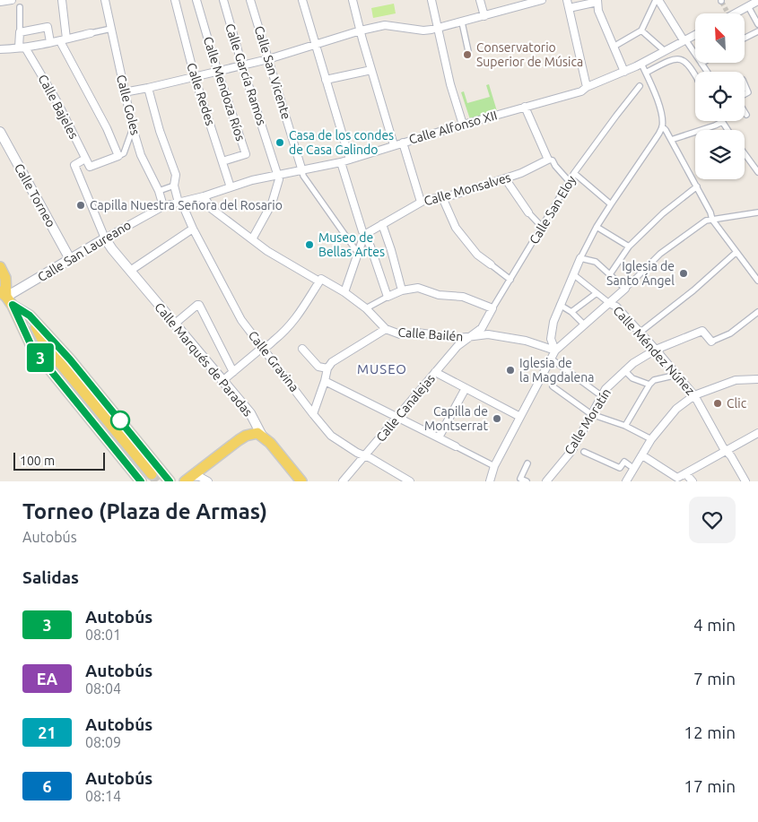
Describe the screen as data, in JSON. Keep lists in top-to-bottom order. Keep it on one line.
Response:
{"streets":{"main road":["Calle Torneo","Calle San Laureano","Calle Marqués de Paradas"],"street":["Calle San Vicente","Calle García Ramos","Calle Mendoza Ríos","Calle Redes","Calle Goles","Calle Bajeles","Calle Alfonso XII","Calle Monsalves","Calle San Eloy","Calle Bailén","Calle Méndez Núñez","Calle Gravina","Calle Canalejas","Calle Moratín"]},"crossings":[["Calle San Vicente","Calle Alfonso XII"],["Calle García Ramos","Calle Alfonso XII"],["Calle Mendoza Ríos","Calle Redes"],["Calle Redes","Calle Alfonso XII"],["Calle Goles","Calle Alfonso XII"],["Calle Goles","Calle San Laureano"],["Calle Alfonso XII","Calle San Laureano"],["Calle Alfonso XII","Calle Bailén"],["Calle Alfonso XII","Calle Gravina"],["Calle Torneo","Calle San Laureano"],["Calle San Eloy","Calle Bailén"],["Calle San Eloy","Calle Canalejas"],["Calle San Laureano","Calle Marqués de Paradas"],["Calle Bailén","Calle Canalejas"],["Calle Méndez Núñez","Calle Moratín"],["Calle Gravina","Calle Canalejas"]],"districts":["MUSEO"],"places":["Conservatorio Superior de Música","Casa de los condes de Casa Galindo","Capilla Nuestra Señora del Rosario","Museo de Bellas Artes","Iglesia de Santo Ángel","Iglesia de la Magdalena","Clic","Capilla de Montserrat"],"lines":["bus line 3"],"scale_bar":"100 m","north":"top left","page":{"on_map":"3","scale":"100 m","heading":[["Torneo (Plaza de Armas)","Autobús"],"Salidas"],"list":[{"mark":"3","name":"Autobús","note":"08:01","value":"4 min"},{"mark":"EA","name":"Autobús","note":"08:04","value":"7 min"},{"mark":"21","name":"Autobús","note":"08:09","value":"12 min"},{"mark":"6","name":"Autobús","note":"08:14","value":"17 min"}]}}
